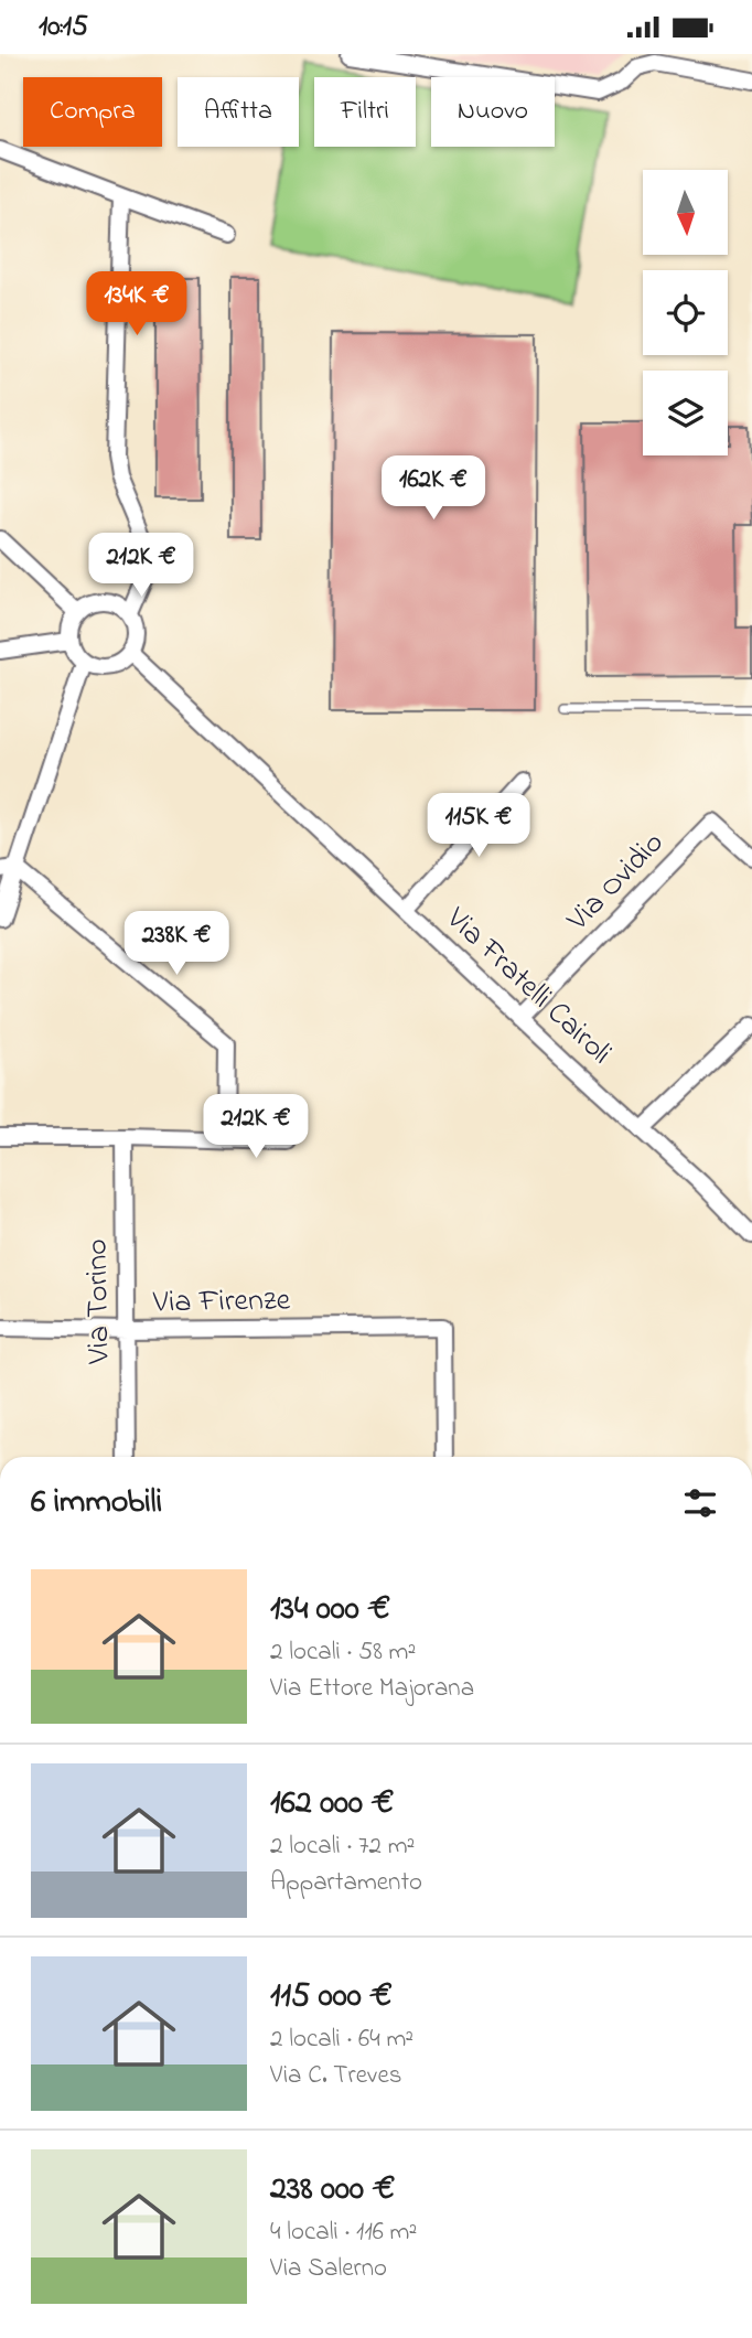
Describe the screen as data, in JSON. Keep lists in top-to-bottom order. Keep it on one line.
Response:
{"streets":{"street":["Via Ovidio","Via Fratelli Cairoli","Via Torino","Via Firenze"]},"crossings":[["Via Ovidio","Via Fratelli Cairoli"],["Via Torino","Via Firenze"]],"north":"bottom","page":{"status":"10:15","chip":["Compra","Affitta","Filtri","Nuovo"],"price":["134K €","162K €","212K €","115K €","238K €","212K €"],"heading":"6 immobili","list":[{"name":"134 000 €","note":"2 locali · 58 m² · Via Ettore Majorana"},{"name":"162 000 €","note":"2 locali · 72 m² · Appartamento"},{"name":"115 000 €","note":"2 locali · 64 m² · Via C. Treves"},{"name":"238 000 €","note":"4 locali · 116 m² · Via Salerno"}]}}
